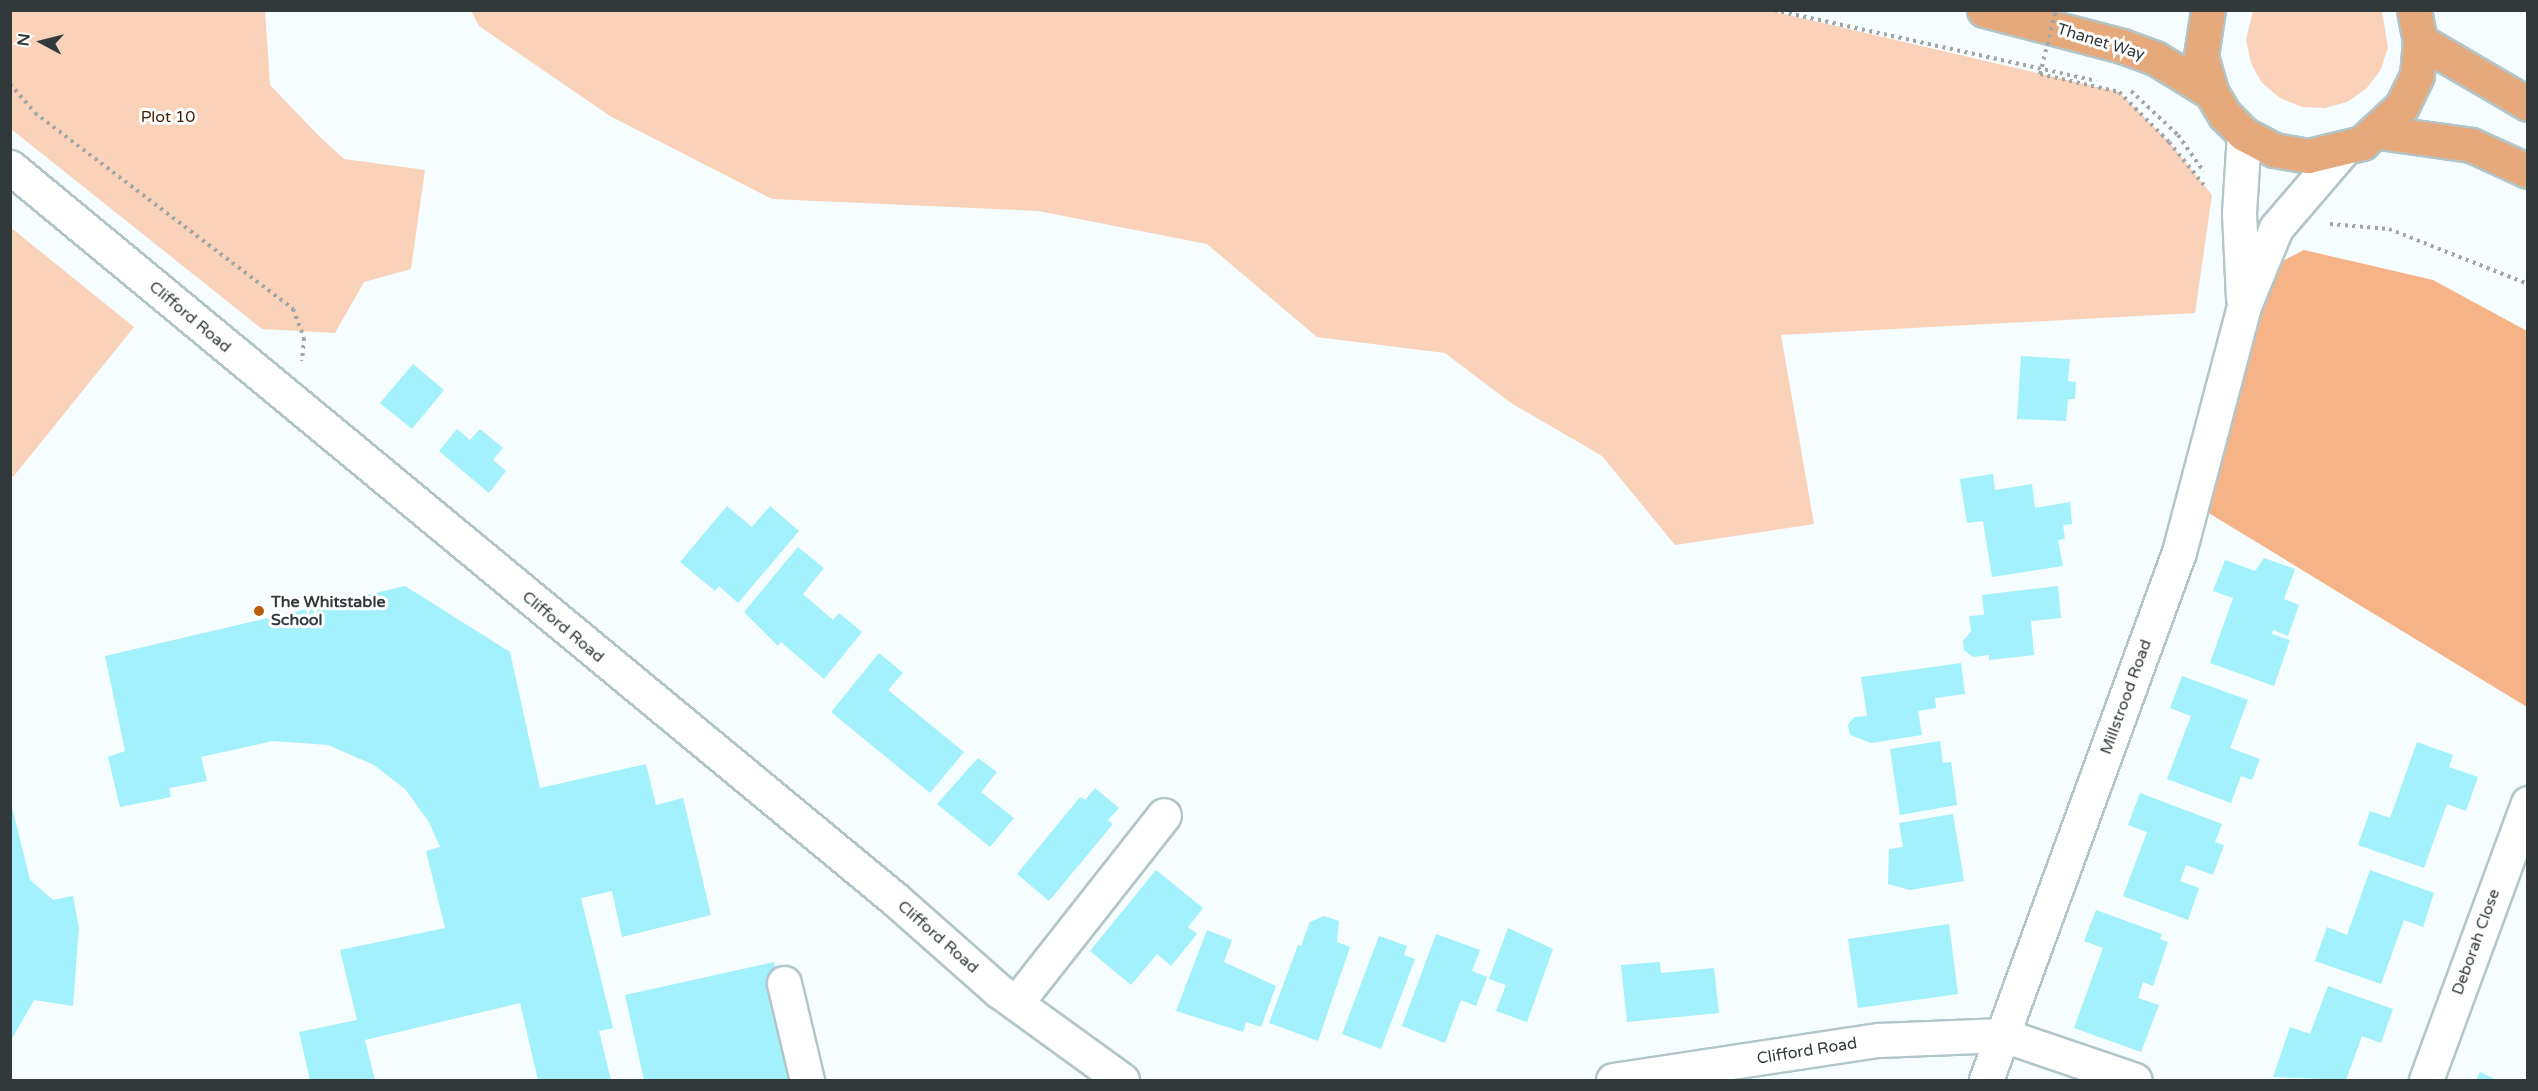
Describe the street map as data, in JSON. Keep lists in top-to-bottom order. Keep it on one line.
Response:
{"streets":{"main road":["Thanet Way"],"street":["Clifford Road","Millstrood Road","Deborah Close"]},"crossings":[["Thanet Way","Millstrood Road"],["Clifford Road","Millstrood Road"]],"parks":["Plot 10"],"places":["The Whitstable School"],"north":"left"}
